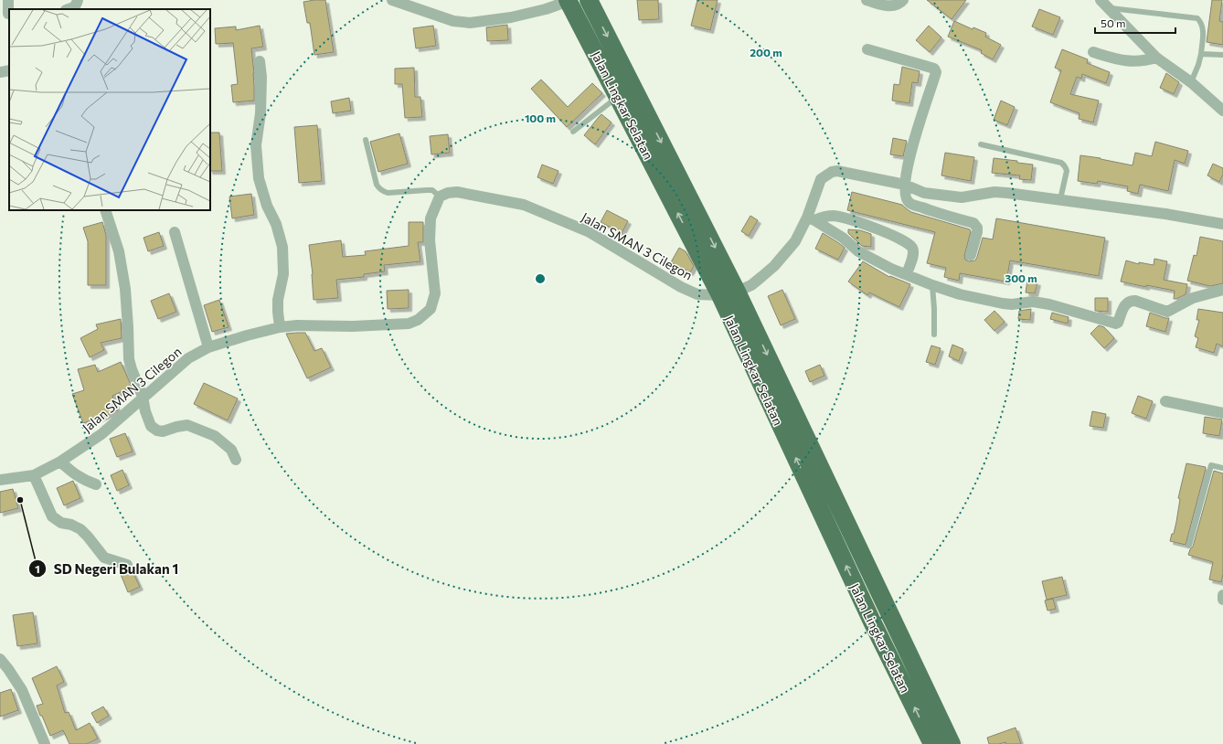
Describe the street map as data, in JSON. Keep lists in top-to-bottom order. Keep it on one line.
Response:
{"streets":{"highway":["Jalan Lingkar Selatan"],"street":["Jalan SMAN 3 Cilegon"]},"crossings":[["Jalan Lingkar Selatan","Jalan SMAN 3 Cilegon"]],"places":["SD Negeri Bulakan 1"],"scale_bar":"50 m","rings":["200 m","100 m","300 m"]}
